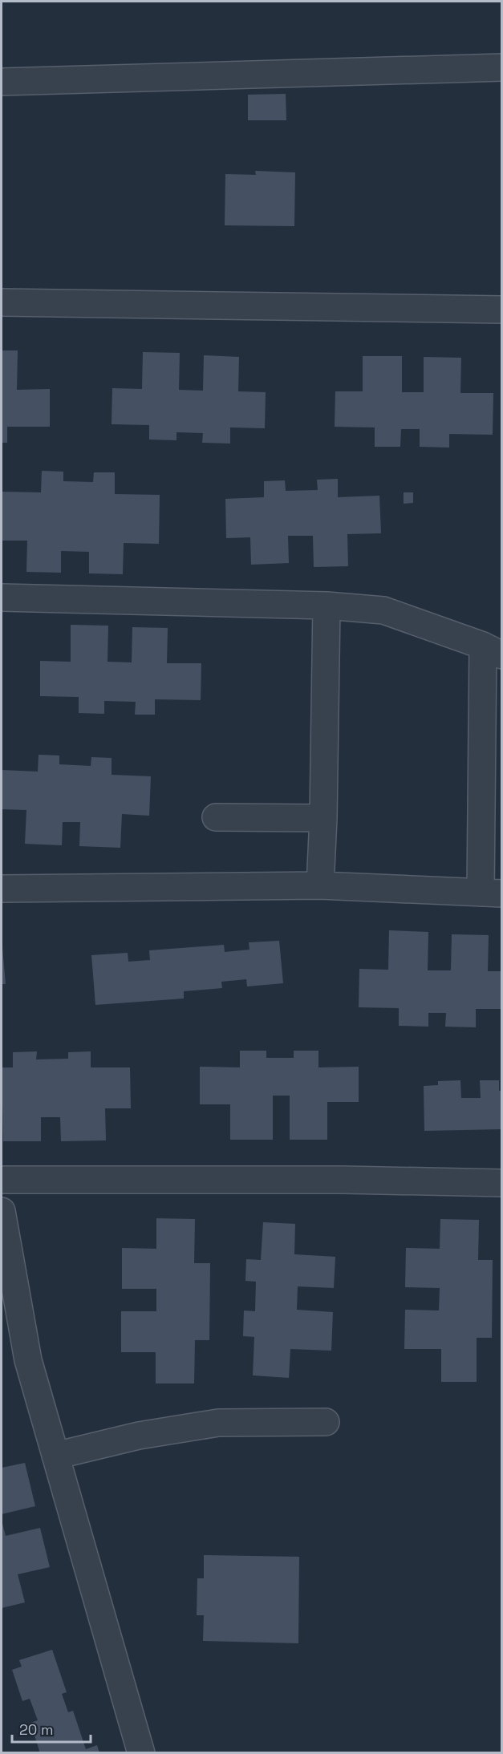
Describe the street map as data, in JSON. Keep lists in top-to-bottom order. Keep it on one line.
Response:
{"scale_bar":"20 m"}
